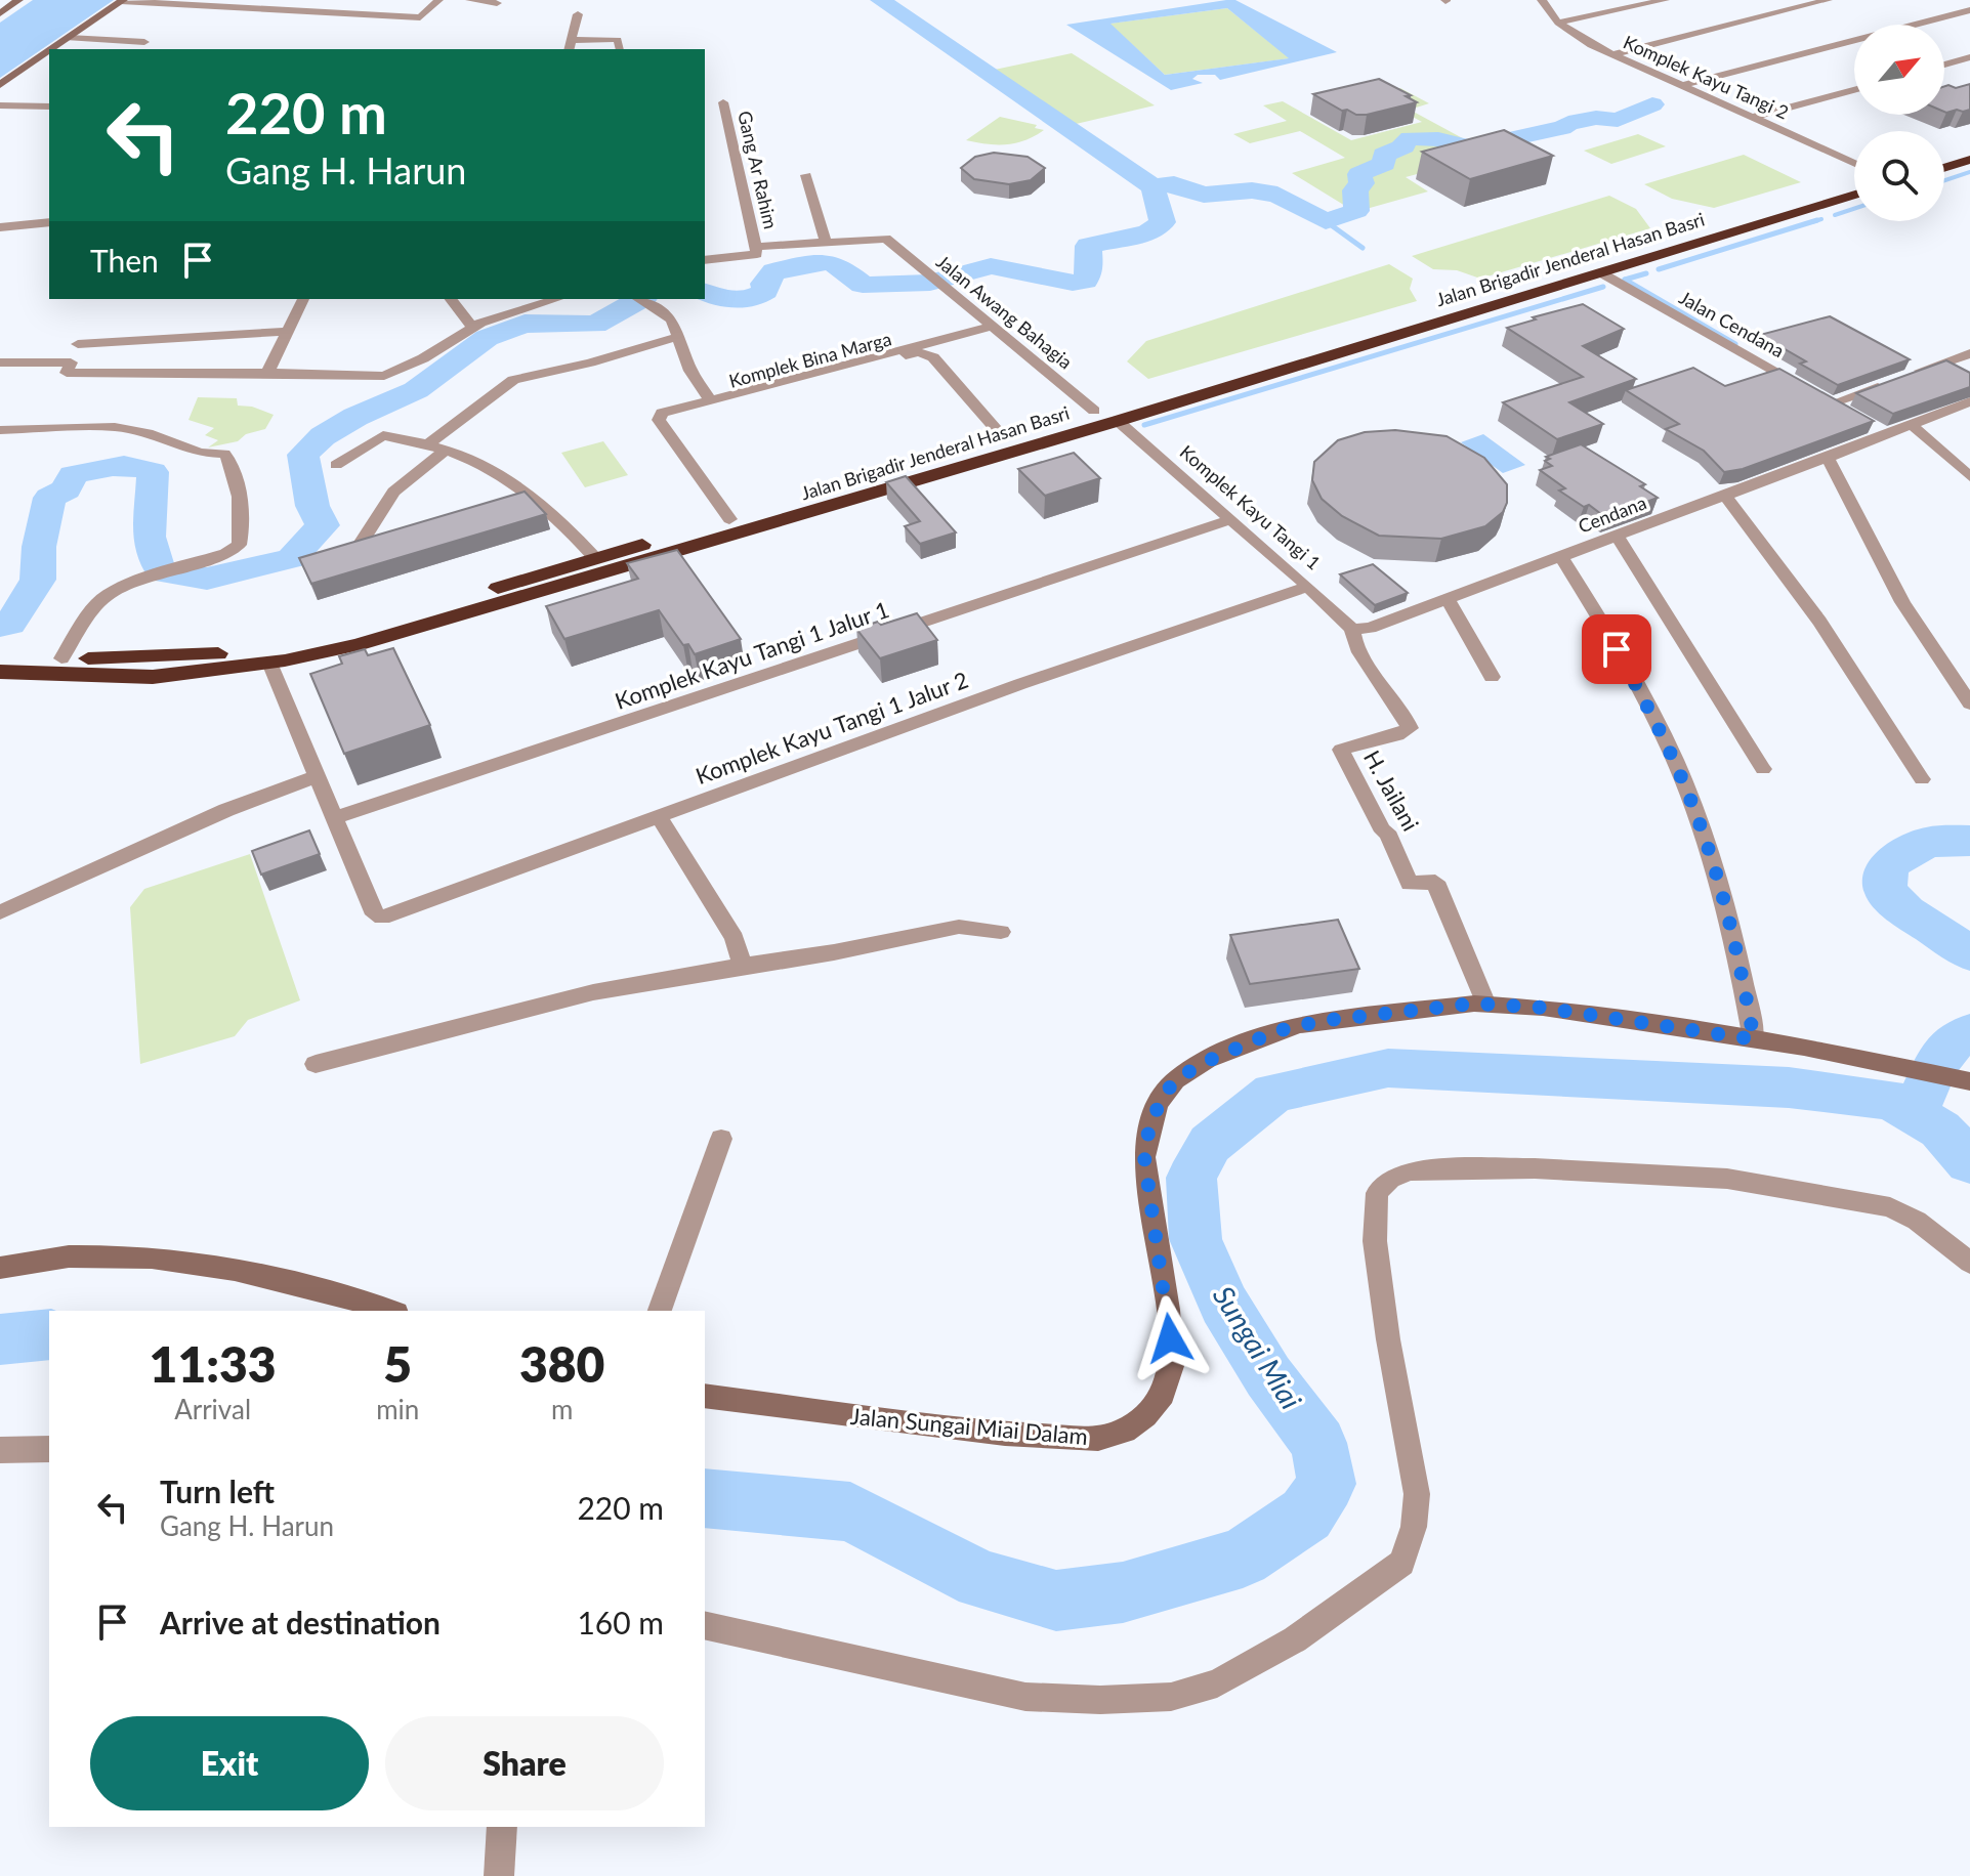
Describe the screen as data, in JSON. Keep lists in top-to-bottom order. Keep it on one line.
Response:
{"streets":{"highway":["Jalan Brigadir Jenderal Hasan Basri"],"street":["Komplek Kayu Tangi 2","Gang Ar Rahim","Jalan Awang Bahagia","Jalan Cendana","Komplek Bina Marga","Komplek Kayu Tangi 1","Cendana","Komplek Kayu Tangi 1 Jalur 1","Komplek Kayu Tangi 1 Jalur 2","H. Jailani","Jalan Sungai Miai Dalam"]},"crossings":[["Jalan Brigadir Jenderal Hasan Basri","Jalan Awang Bahagia"],["Jalan Brigadir Jenderal Hasan Basri","Jalan Cendana"],["Jalan Brigadir Jenderal Hasan Basri","Komplek Bina Marga"],["Jalan Brigadir Jenderal Hasan Basri","Komplek Kayu Tangi 1"],["Komplek Kayu Tangi 1","Cendana"],["Komplek Kayu Tangi 1","Komplek Kayu Tangi 1 Jalur 1"],["Komplek Kayu Tangi 1","Komplek Kayu Tangi 1 Jalur 2"],["Komplek Kayu Tangi 1","H. Jailani"],["Cendana","H. Jailani"],["Komplek Kayu Tangi 1 Jalur 1","Komplek Kayu Tangi 1 Jalur 2"],["H. Jailani","Jalan Sungai Miai Dalam"]],"water":["Sungai Miai"],"north":"top right","page":{"turn":["220 m","Gang H. Harun"],"then":"Then","eta":["11:33","Arrival","5","min","380","m"],"list":[{"name":"Turn left","note":"Gang H. Harun","value":"220 m"},{"name":"Arrive at destination","value":"160 m"}],"buttons":["Exit","Share"]}}
